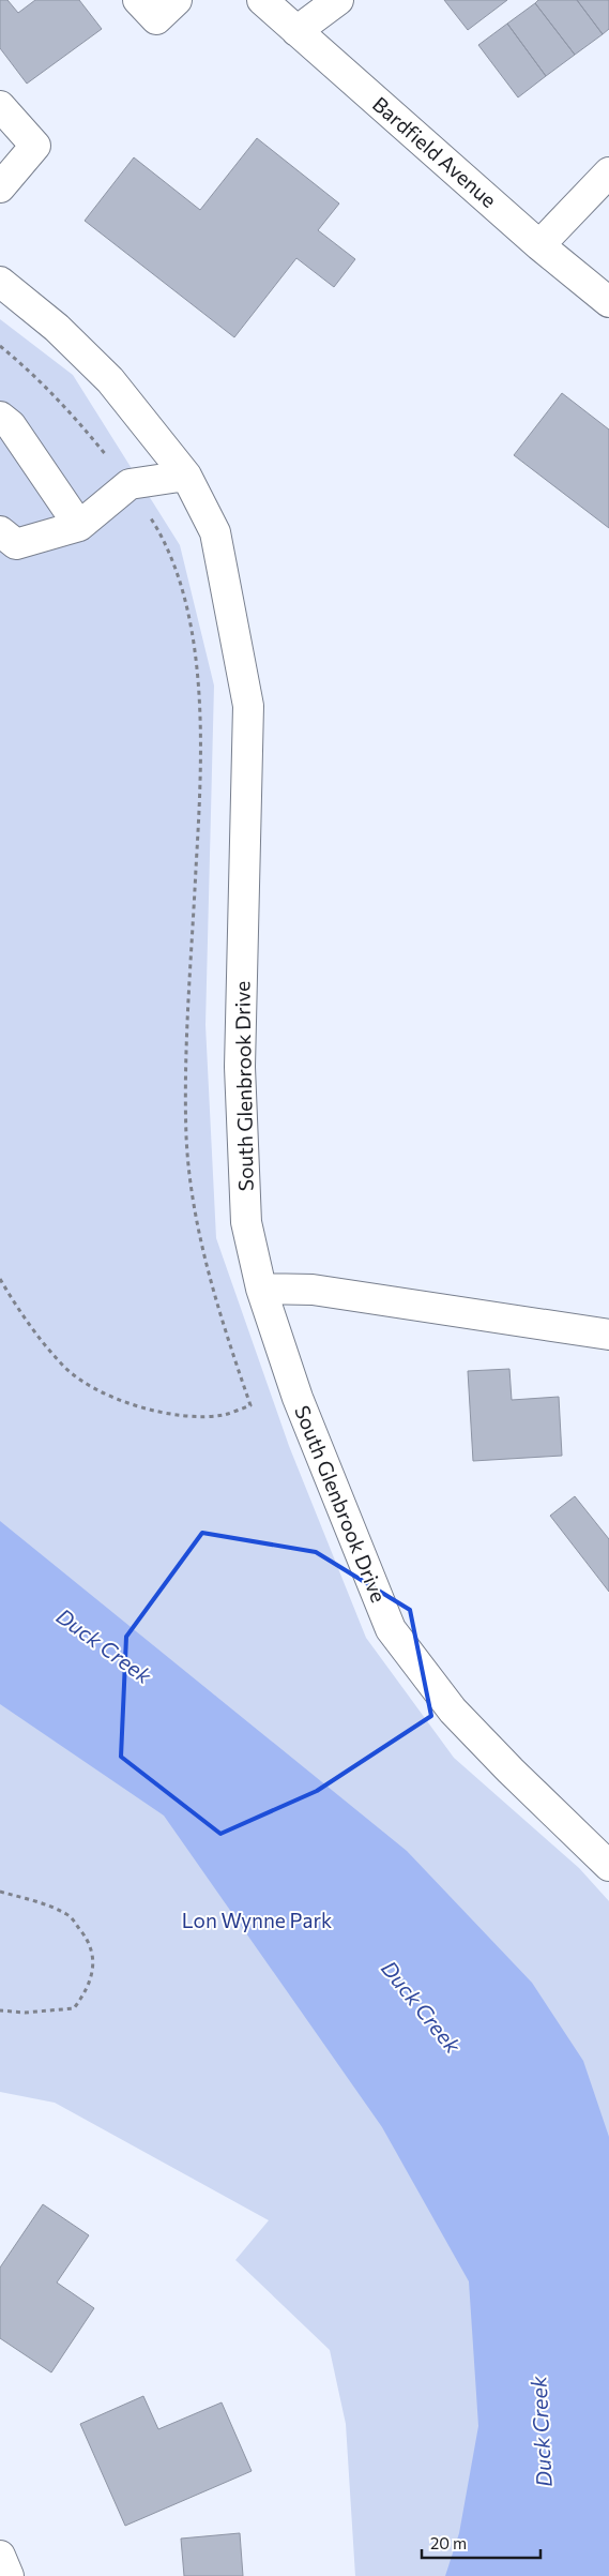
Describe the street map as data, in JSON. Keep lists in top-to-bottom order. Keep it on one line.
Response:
{"streets":{"street":["Bardfield Avenue","South Glenbrook Drive"]},"water":["Duck Creek"],"parks":["Lon Wynne Park"],"scale_bar":"20 m"}
